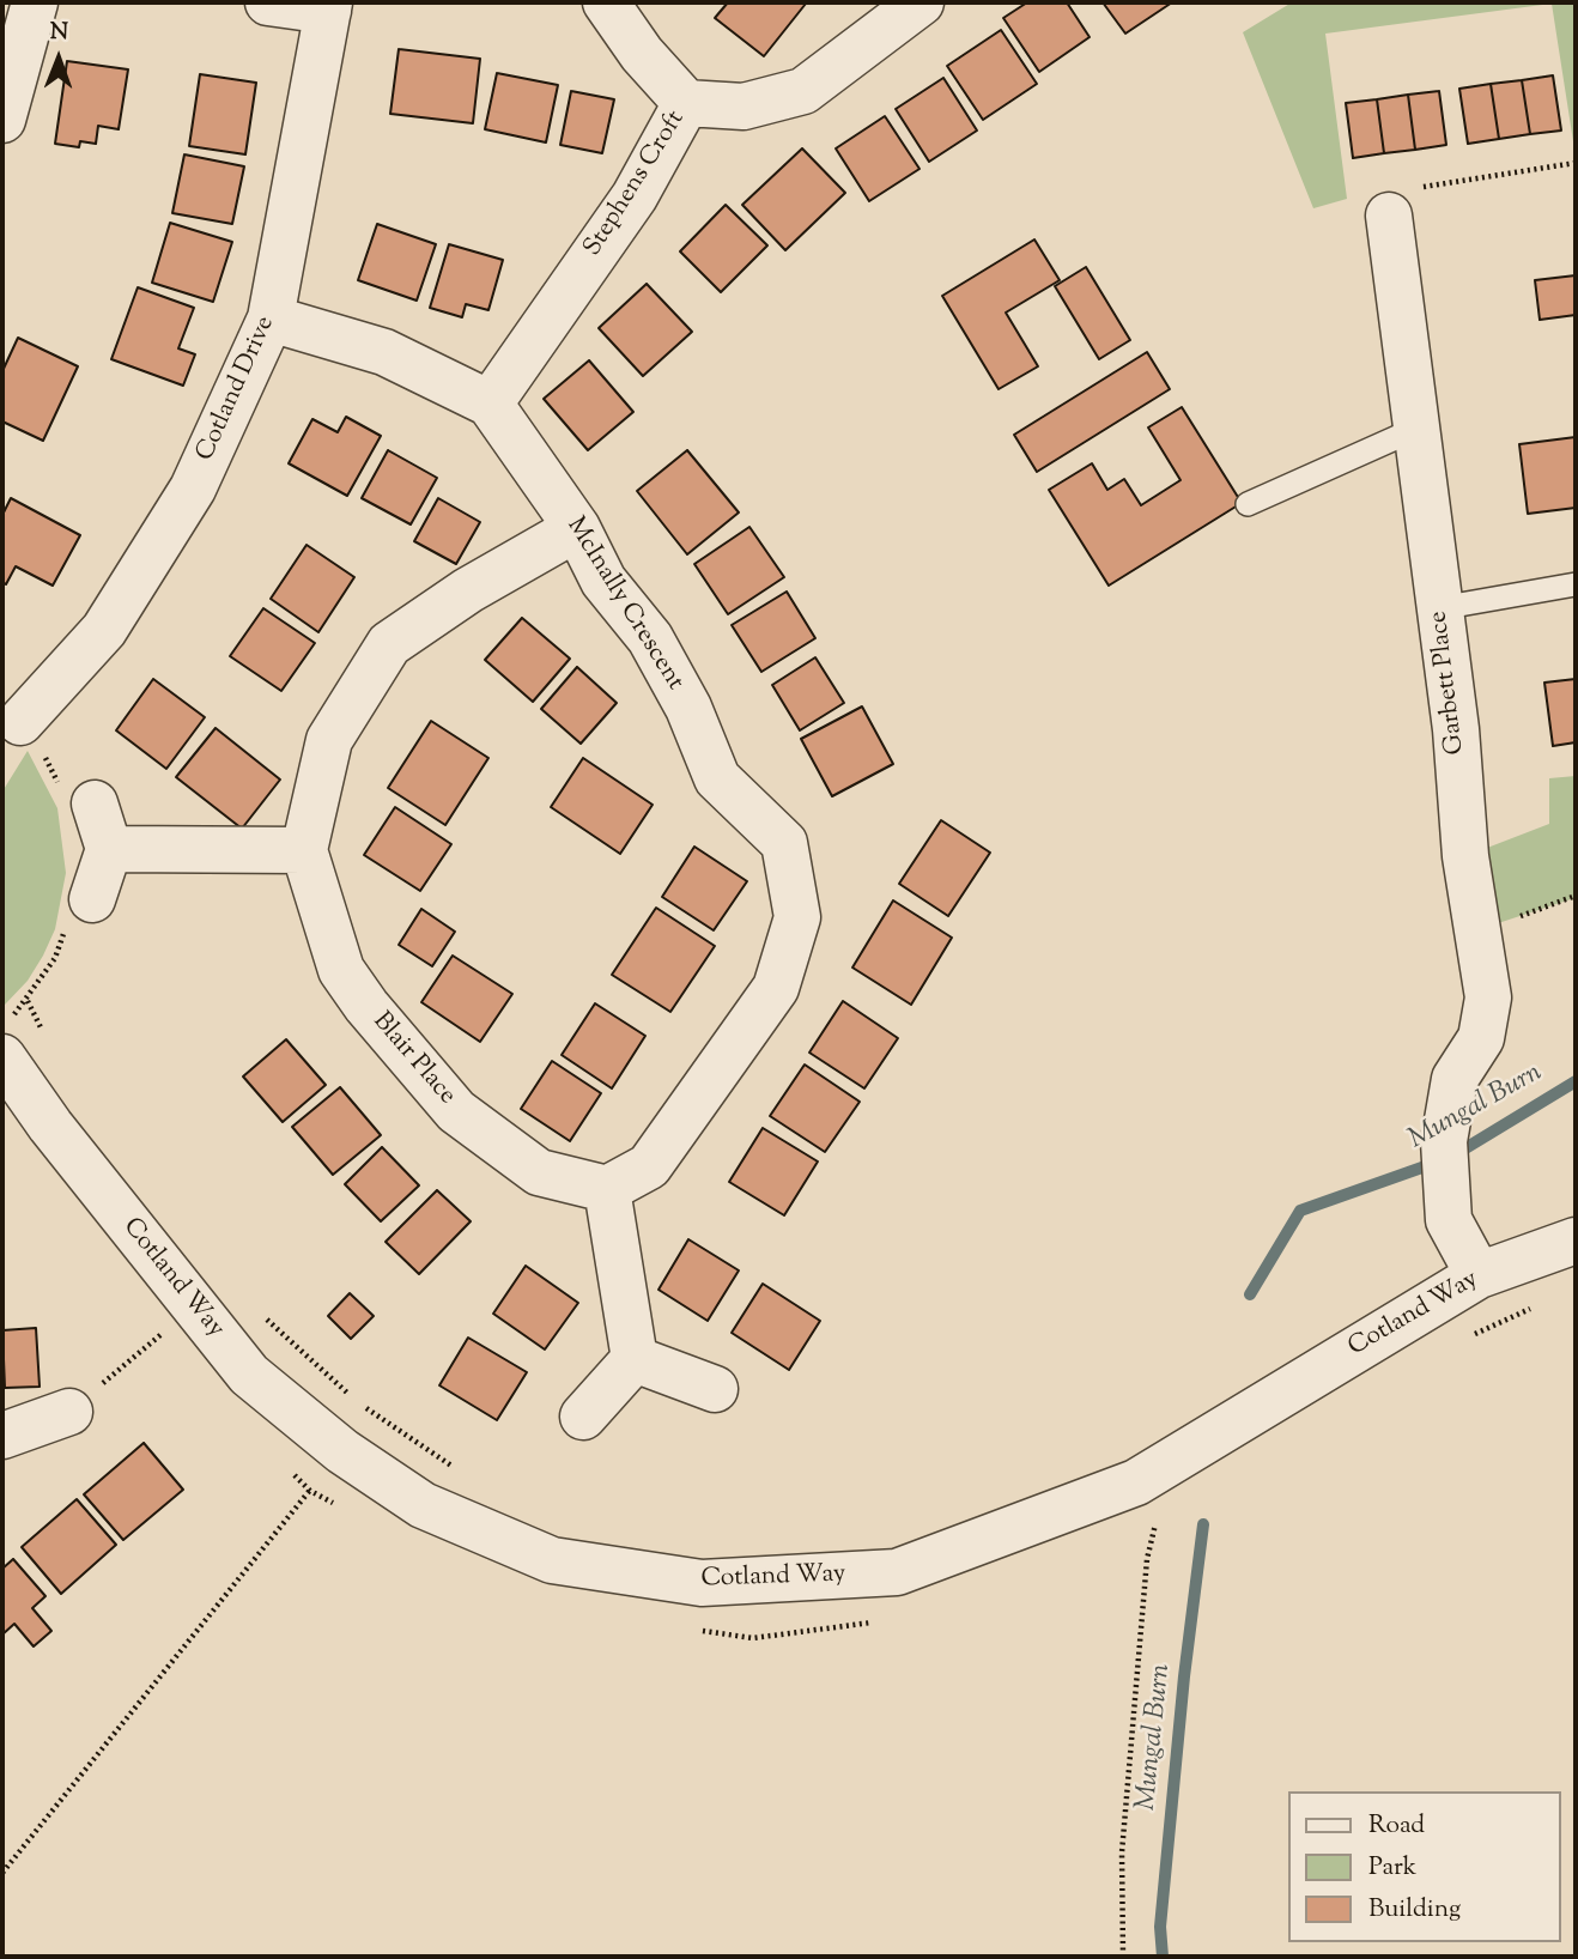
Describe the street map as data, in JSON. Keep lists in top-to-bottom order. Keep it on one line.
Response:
{"streets":{"street":["Stephens Croft","Cotland Drive","McInally Crescent","Garbett Place","Blair Place","Cotland Way"]},"crossings":[["Stephens Croft","McInally Crescent"],["Cotland Drive","McInally Crescent"],["McInally Crescent","Blair Place"],["Garbett Place","Cotland Way"]],"water":["Mungal Burn"],"legend":["Road","Park","Building"],"north":"top"}
